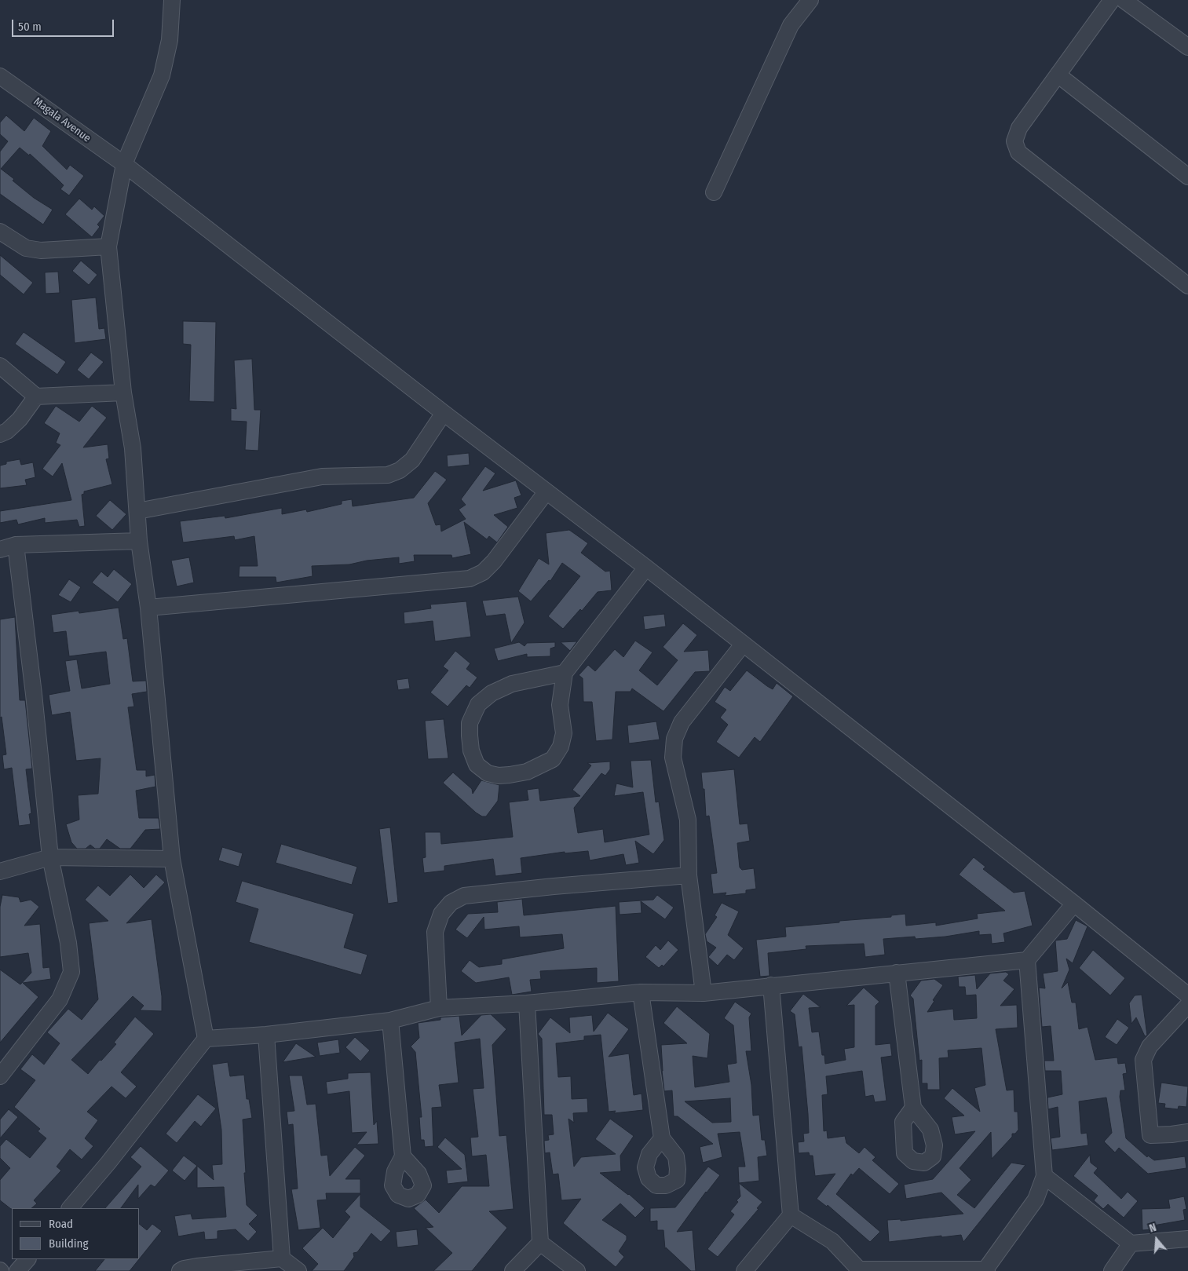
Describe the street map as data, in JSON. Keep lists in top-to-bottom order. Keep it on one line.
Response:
{"streets":{"street":["Magala Avenue"]},"legend":["Road","Building"],"scale_bar":"50 m","north":"top"}
